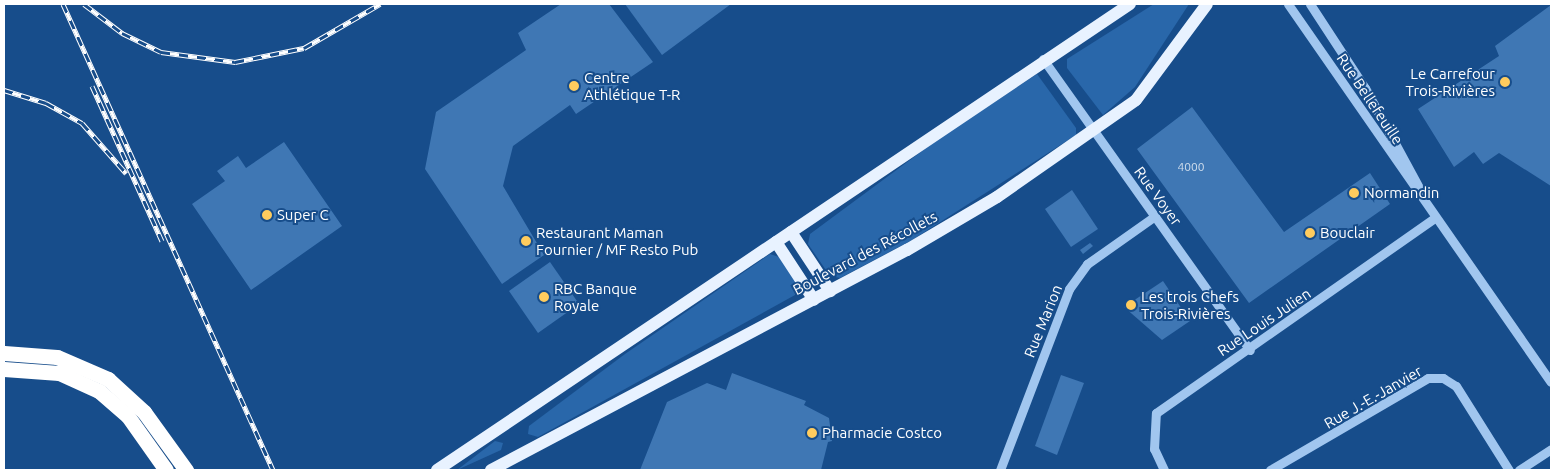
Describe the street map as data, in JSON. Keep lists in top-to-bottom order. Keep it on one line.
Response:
{"streets":{"main road":["Boulevard des Récollets"],"street":["Rue Bellefeuille","Rue Voyer","Rue Marion","Rue Louis Julien","Rue J.-E.-Janvier"]},"crossings":[["Rue Bellefeuille","Rue Louis Julien"],["Rue Voyer","Boulevard des Récollets"],["Rue Voyer","Rue Marion"],["Rue Voyer","Rue Louis Julien"]],"places":["Le Carrefour Trois-Rivières","Centre Athlétique T-R","Normandin","Super C","Bouclair","Restaurant Maman Fournier / MF Resto Pub","RBC Banque Royale","Les trois Chefs Trois-Rivières","Pharmacie Costco"],"house_numbers":["4000"]}
